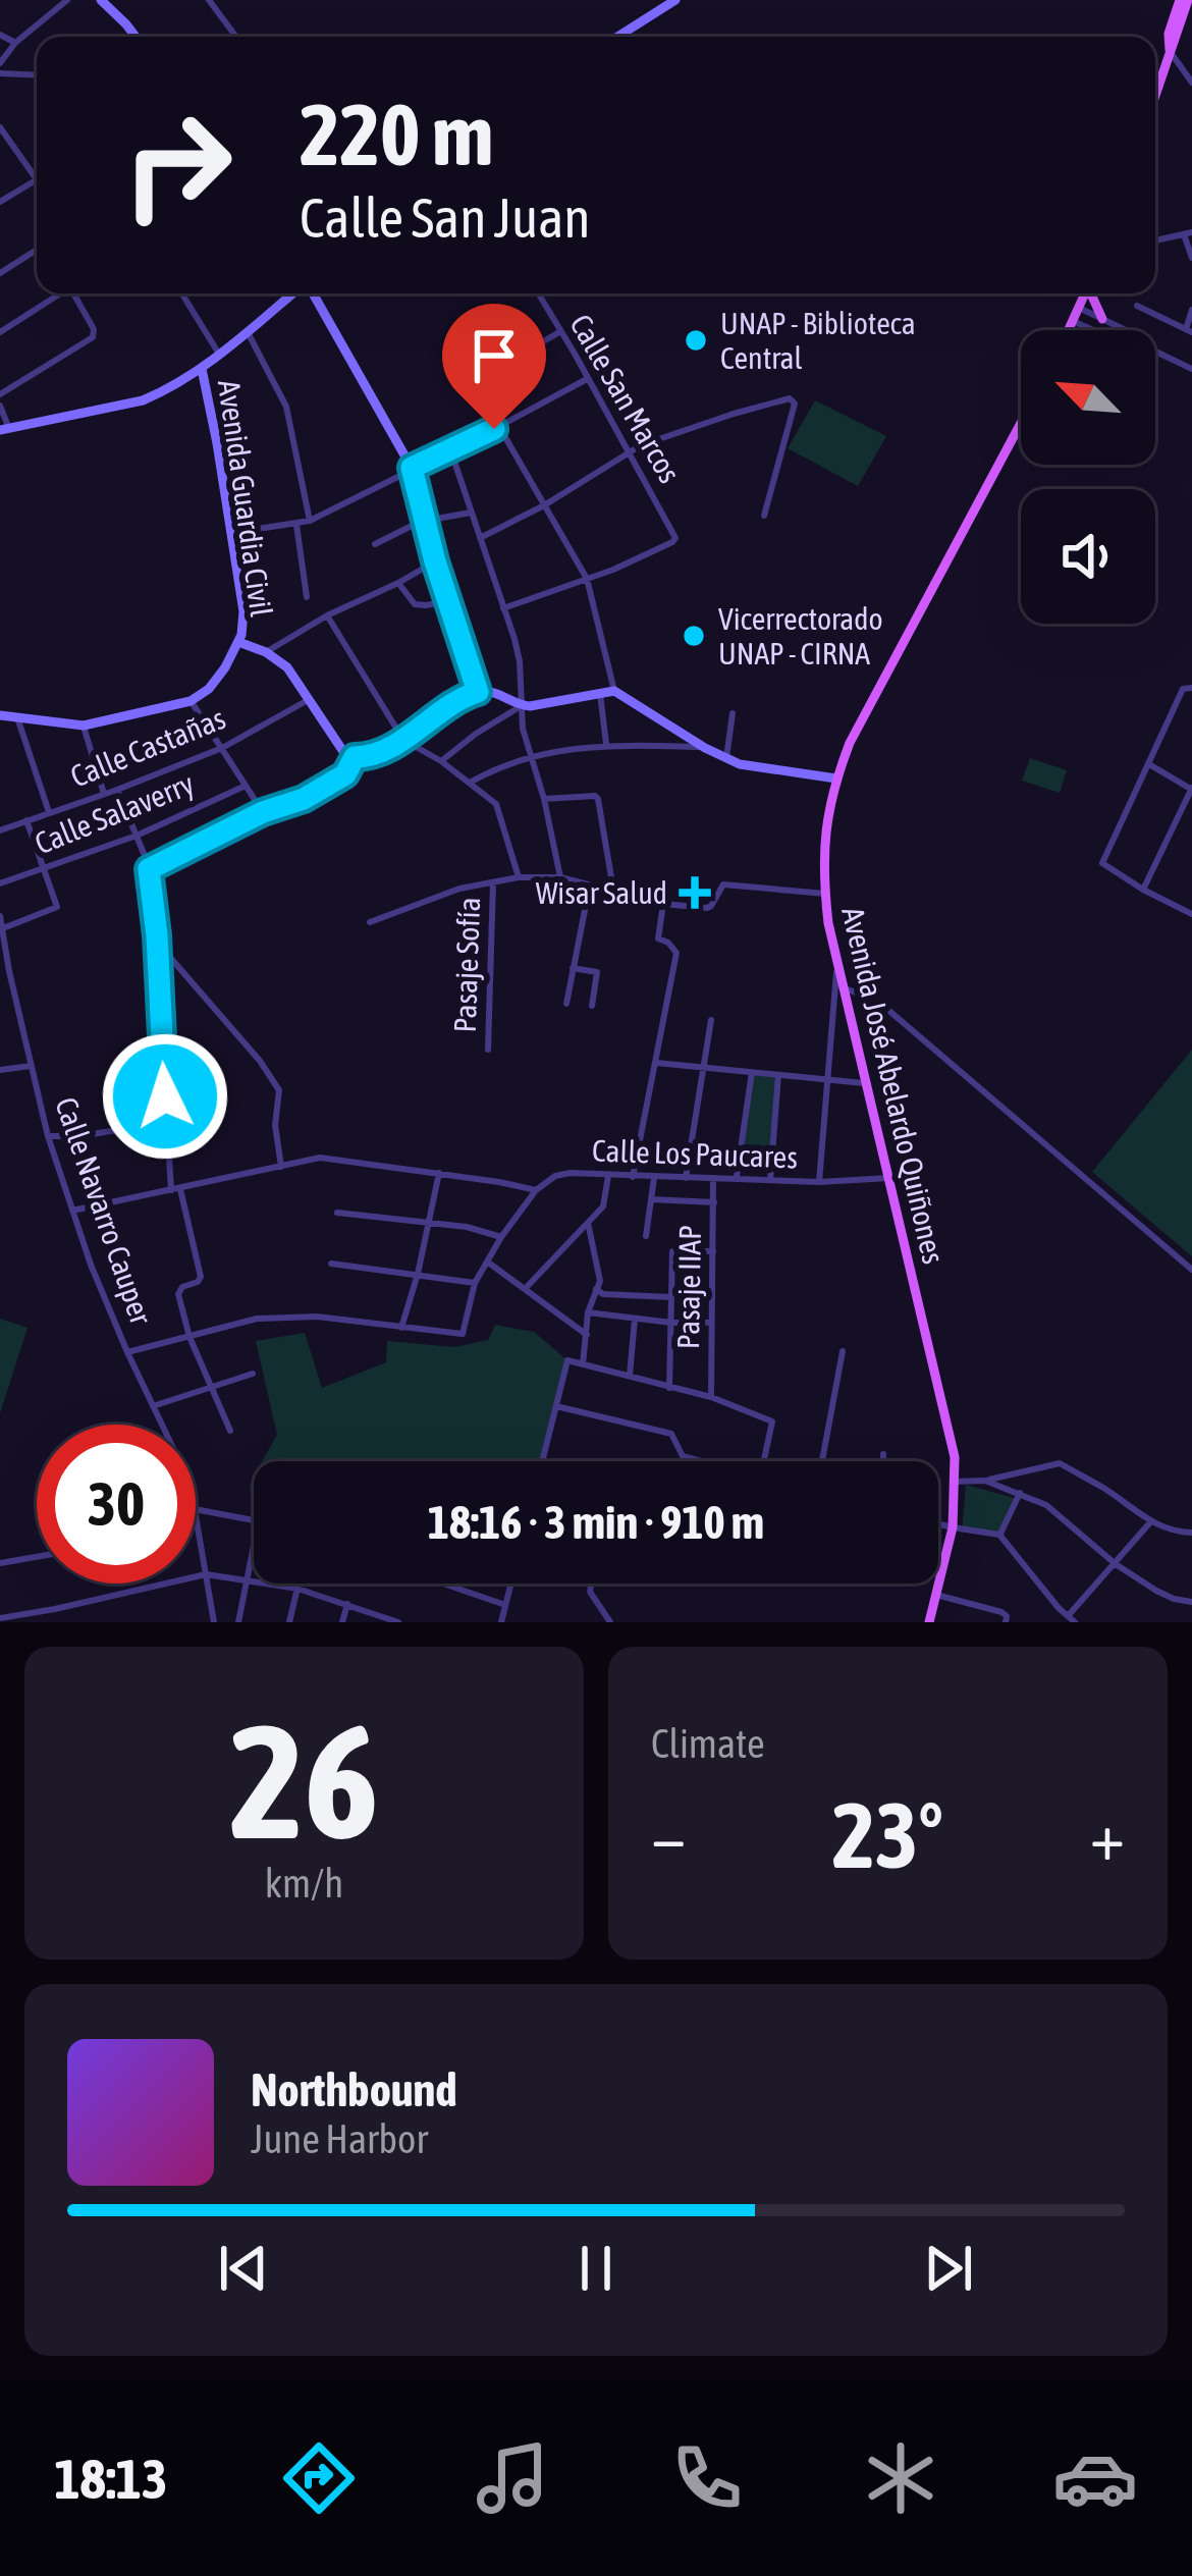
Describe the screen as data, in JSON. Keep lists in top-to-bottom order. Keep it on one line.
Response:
{"streets":{"main road":["Avenida José Abelardo Quiñones"],"street":["Calle San Marcos","Avenida Guardia Civil","Calle Castañas","Calle Salaverry","Pasaje Sofía","Calle Los Paucares","Calle Navarro Cauper","Pasaje IIAP"]},"crossings":[["Avenida José Abelardo Quiñones","Calle Los Paucares"],["Calle Los Paucares","Calle Navarro Cauper"],["Calle Los Paucares","Pasaje IIAP"]],"places":{"other":["UNAP - Biblioteca Central","Vicerrectorado UNAP - CIRNA"],"health":["Wisar Salud"]},"north":"top left","page":{"turn":["220 m","Calle San Juan"],"limit":"30","trip":"18:16 · 3 min · 910 m","tile":[["26","km/h"],"Climate"],"heat":["−","23°","+"],"song":["Northbound","June Harbor"],"tabs":"18:13"}}
